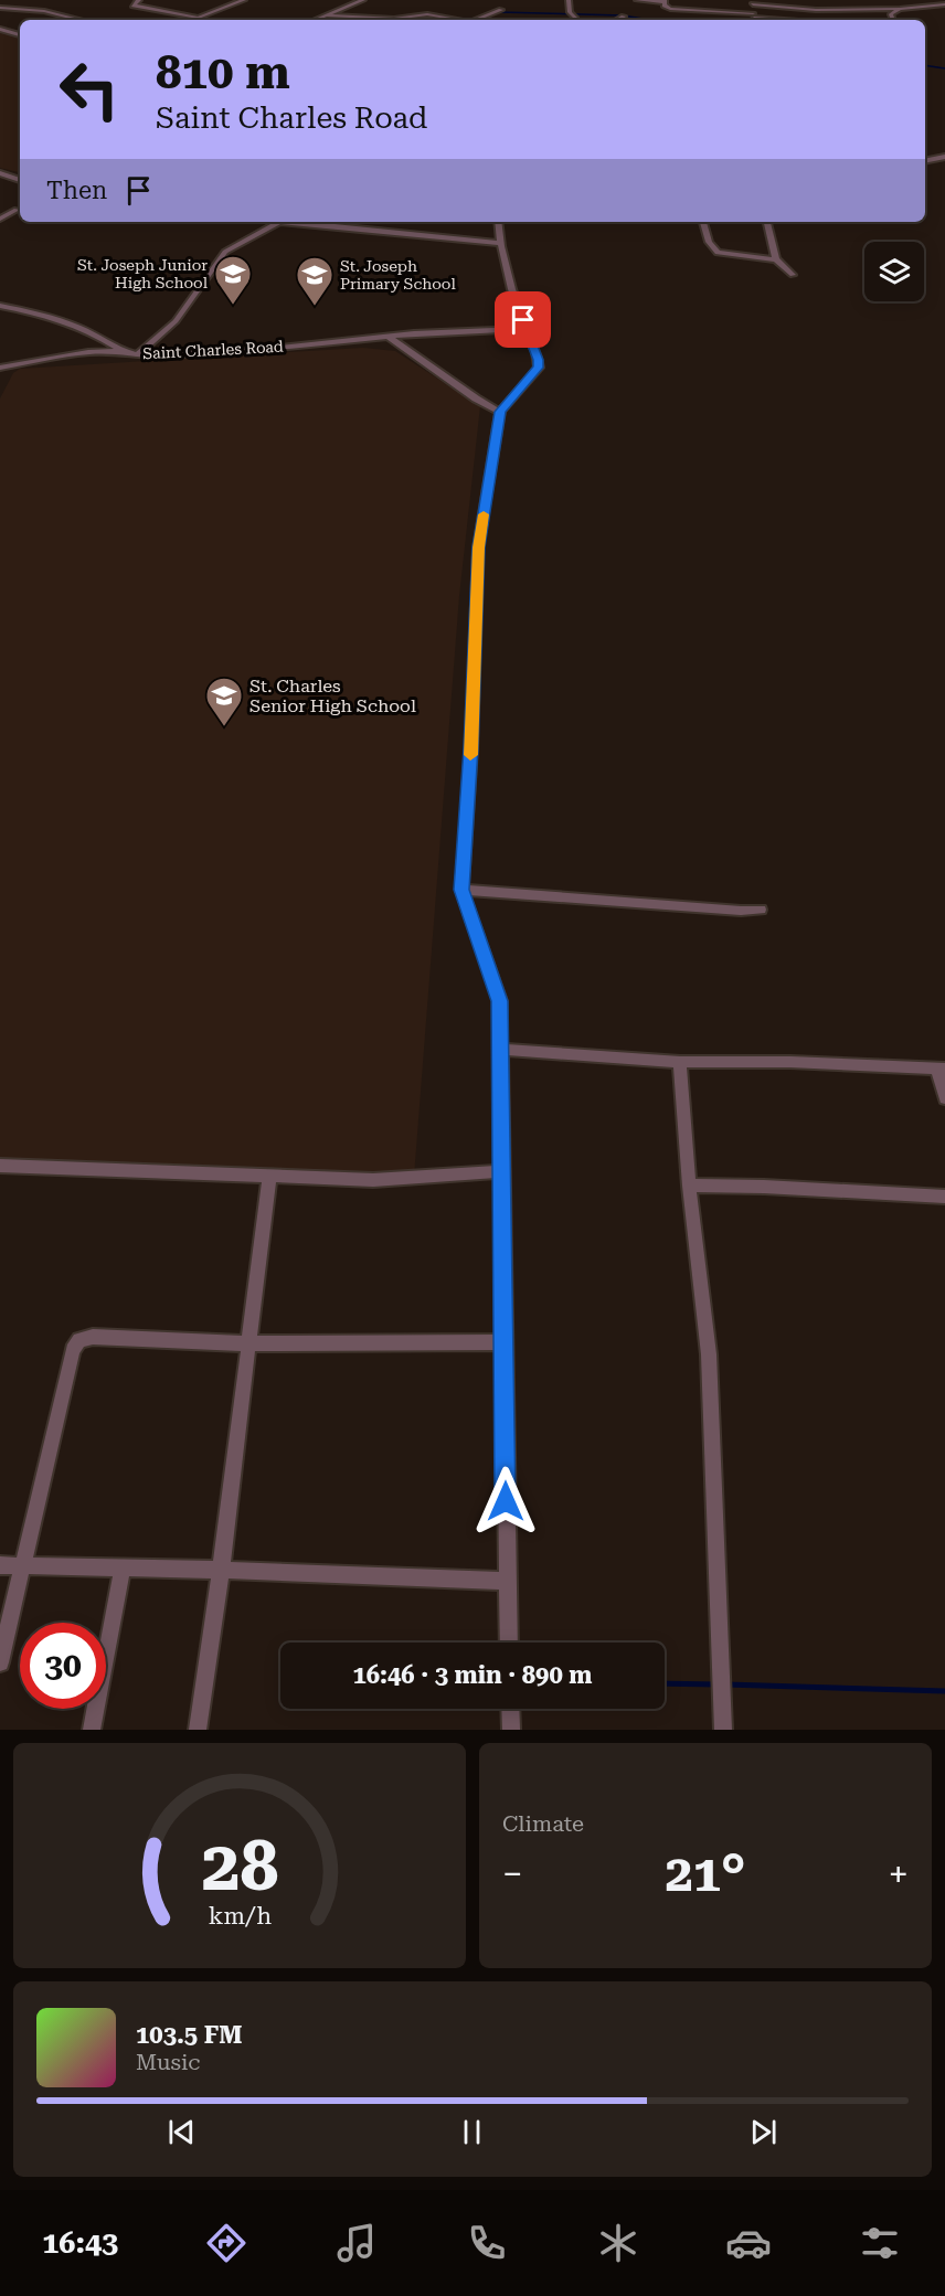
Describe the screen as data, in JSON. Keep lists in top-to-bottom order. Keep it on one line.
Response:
{"streets":{"street":["Saint Charles Road"]},"places":{"school or university":["St. Joseph Junior High School","St. Joseph Primary School","St. Charles Senior High School"]},"page":{"turn":["810 m","Saint Charles Road"],"then":"Then","limit":"30","trip":"16:46 · 3 min · 890 m","tile":"Climate","heat":["−","21°","+"],"song":["103.5 FM","Music"],"tabs":"16:43","gauge":["28","km/h"]}}
